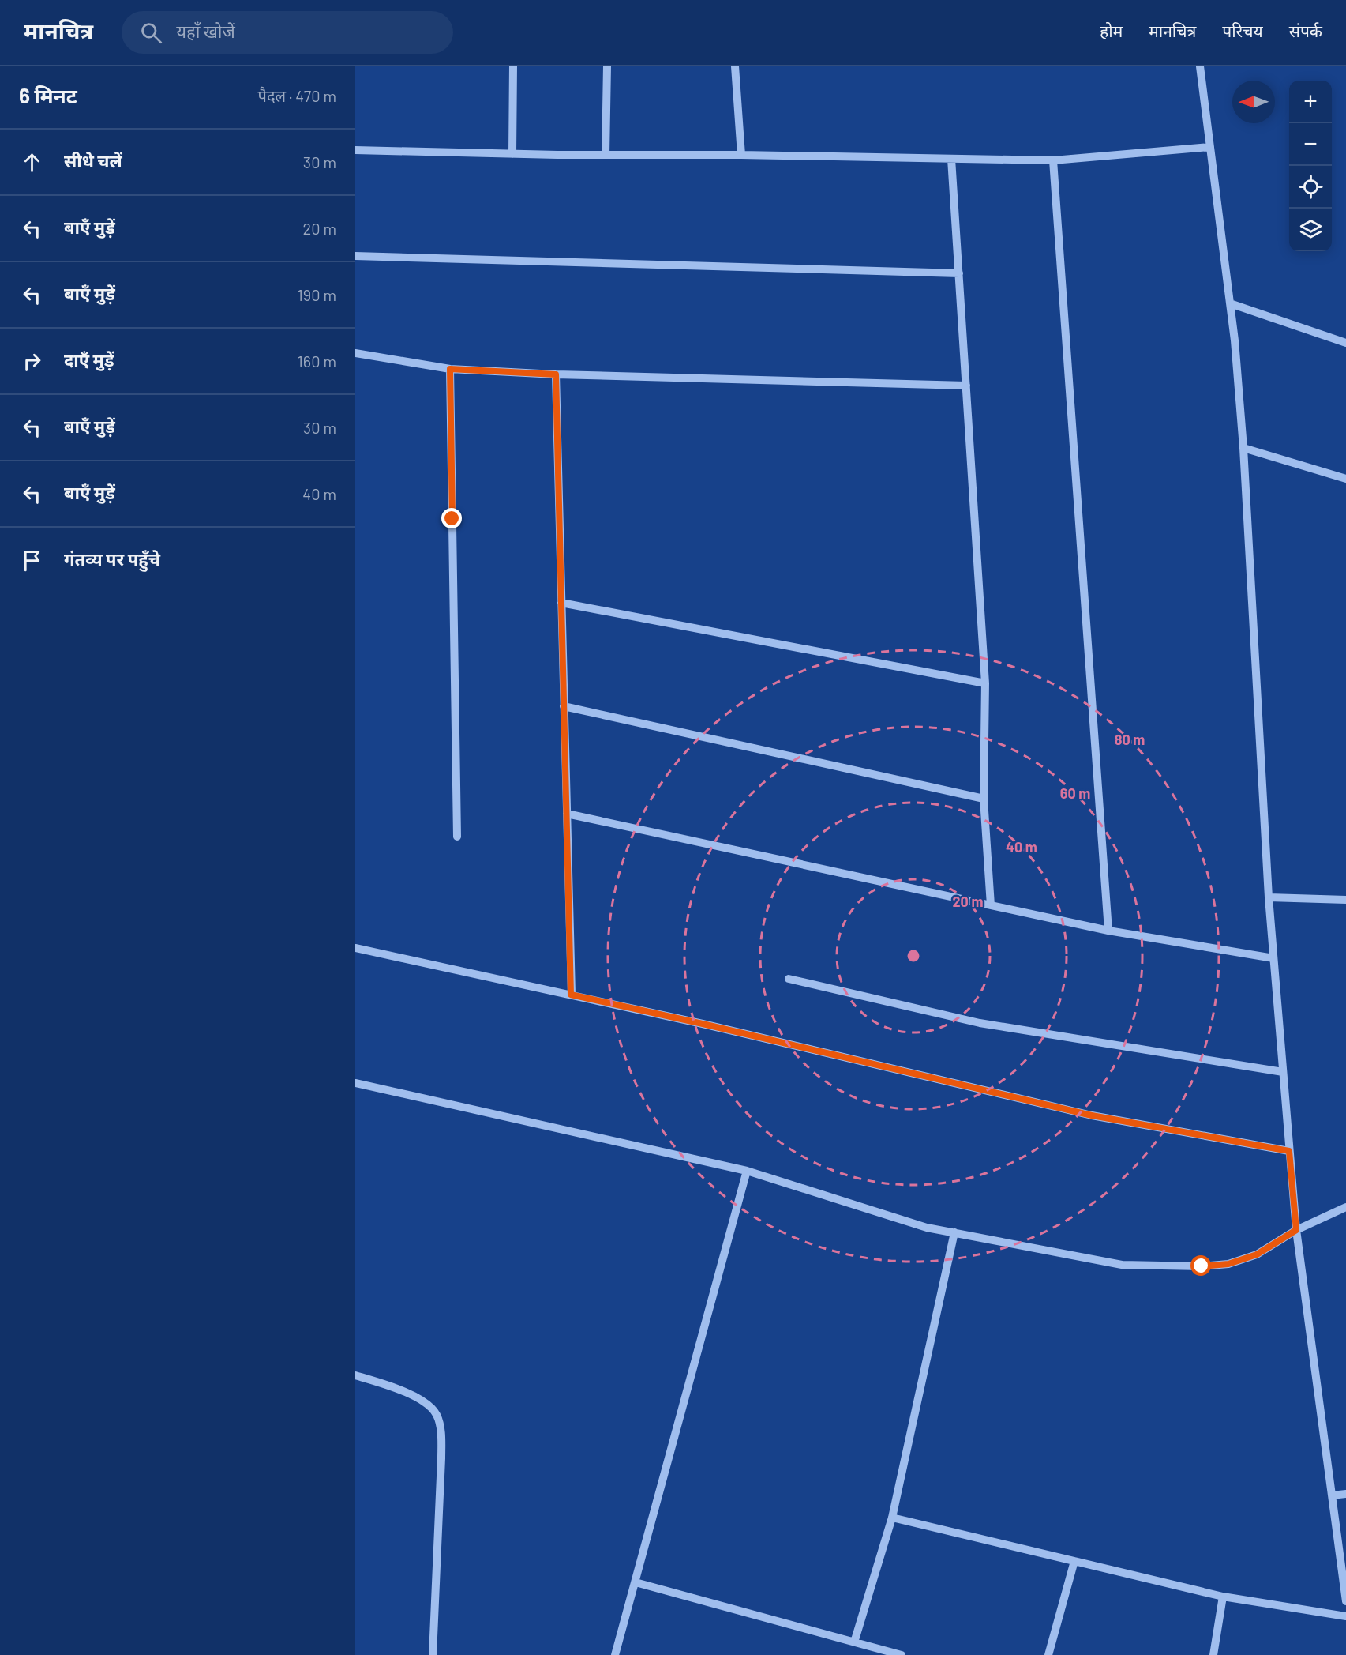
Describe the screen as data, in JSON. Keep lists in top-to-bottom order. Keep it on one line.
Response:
{"north":"left","page":{"header":"मानचित्र","search":"यहाँ खोजें","nav":["होम","मानचित्र","परिचय","संपर्क"],"heading":["6 मिनट","पैदल · 470 m"],"map_buttons":["+","−"],"list":[["सीधे चलें","30 m"],["बाएँ मुड़ें","20 m"],["बाएँ मुड़ें","190 m"],["दाएँ मुड़ें","160 m"],["बाएँ मुड़ें","30 m"],["बाएँ मुड़ें","40 m"],"गंतव्य पर पहुँचे"]},"rings":["80 m","60 m","40 m","20 m"]}
